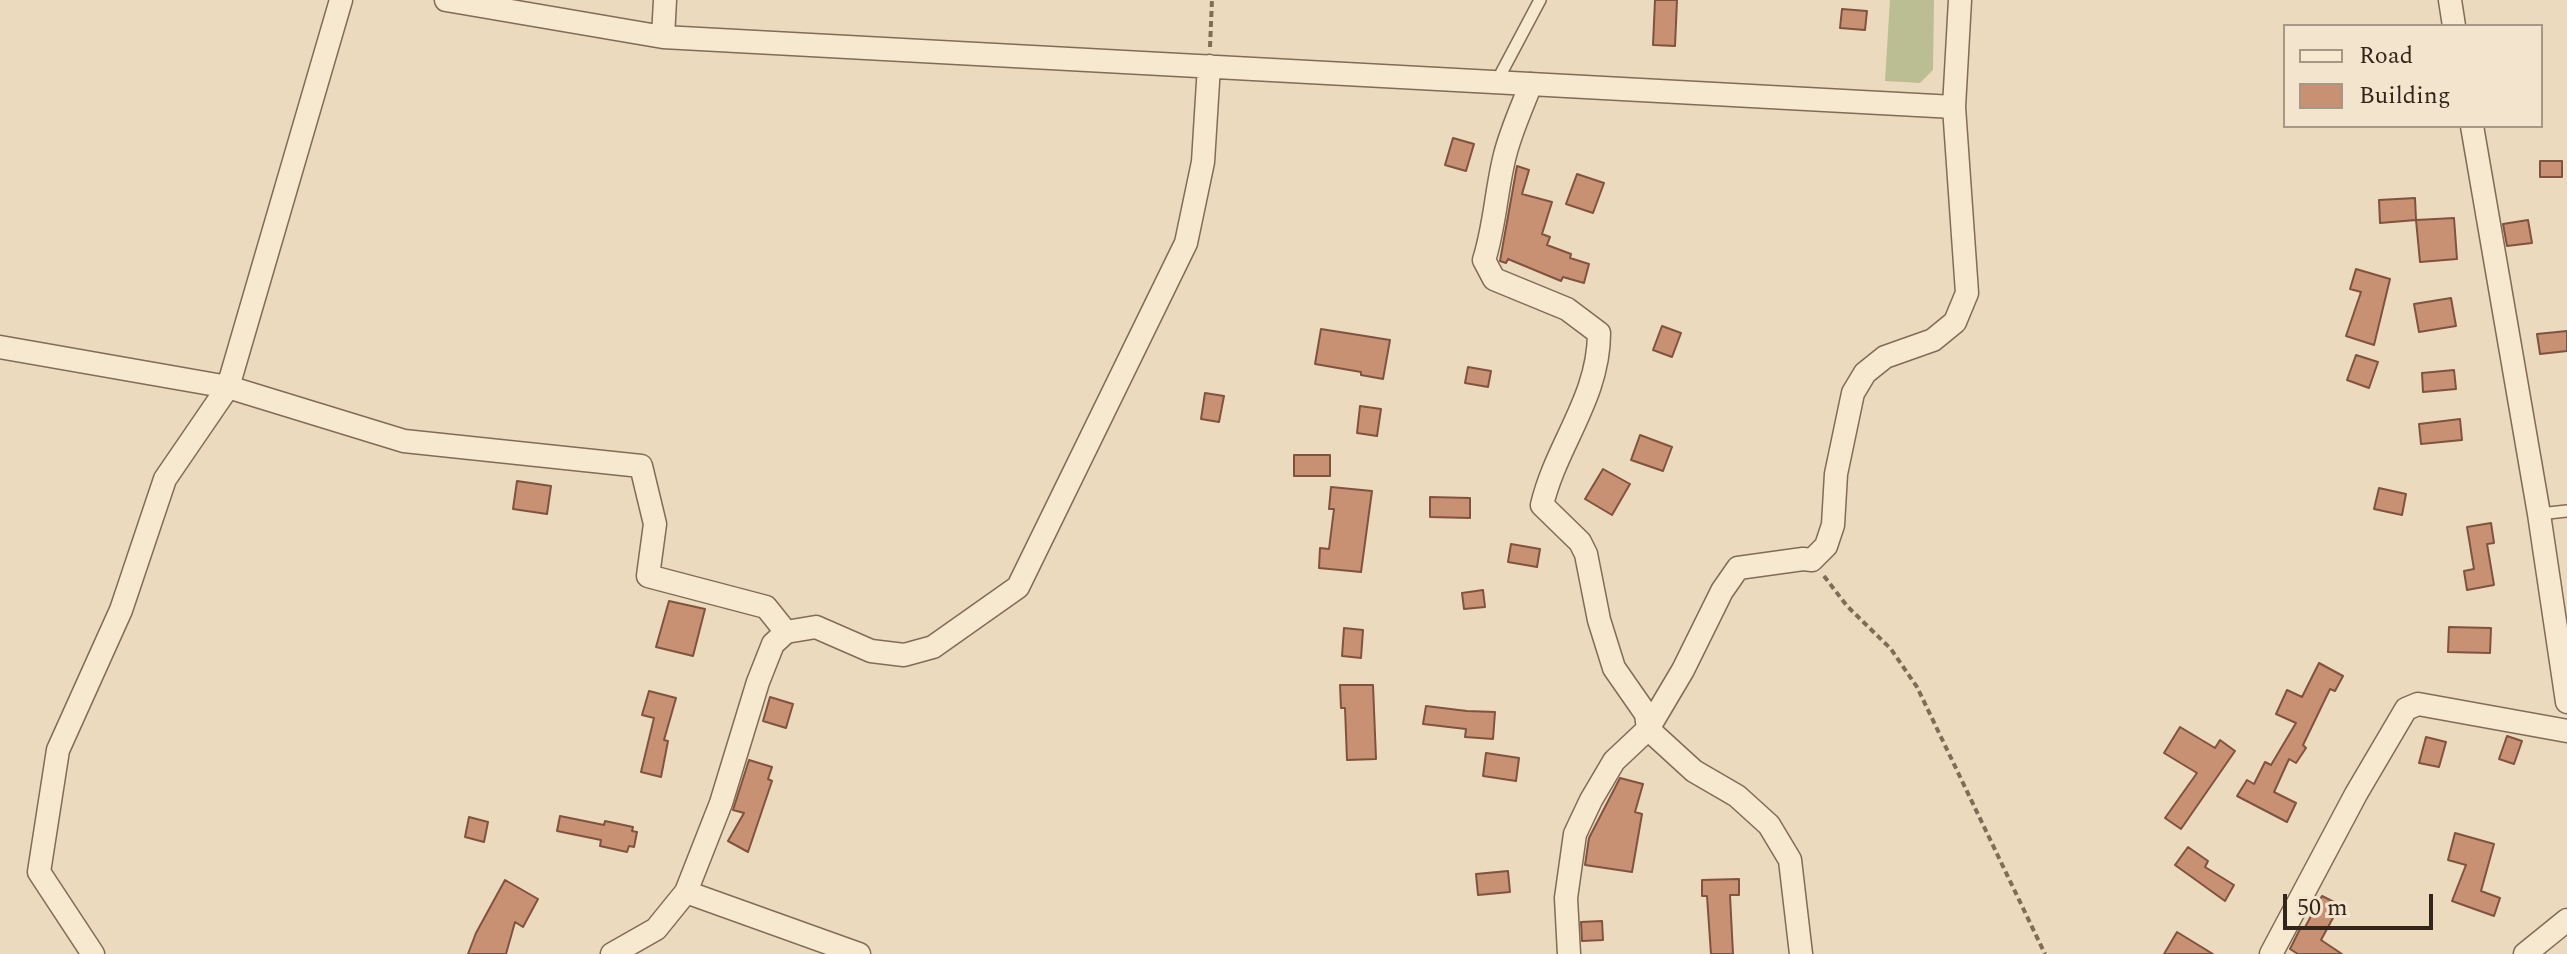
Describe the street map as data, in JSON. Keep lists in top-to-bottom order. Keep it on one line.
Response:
{"legend":["Road","Building"],"scale_bar":"50 m"}
